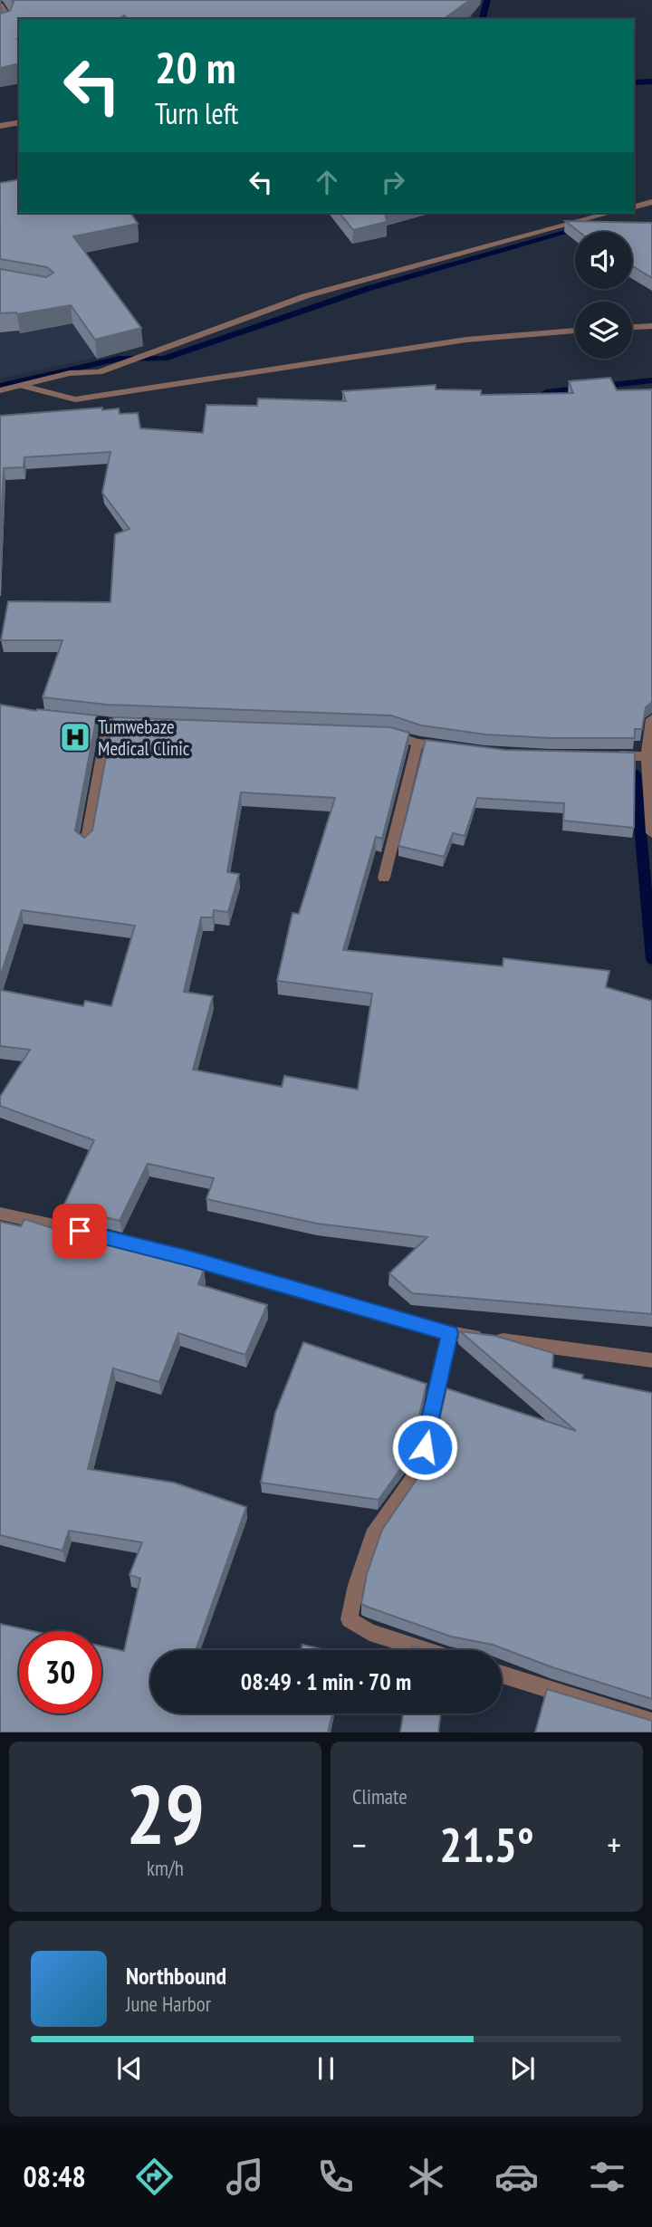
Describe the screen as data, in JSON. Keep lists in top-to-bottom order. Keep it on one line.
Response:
{"places":{"hospital":["Tumwebaze Medical Clinic"]},"page":{"turn":["20 m","Turn left"],"limit":"30","trip":"08:49 · 1 min · 70 m","tile":[["29","km/h"],"Climate"],"heat":["−","21.5°","+"],"song":["Northbound","June Harbor"],"tabs":"08:48"}}
